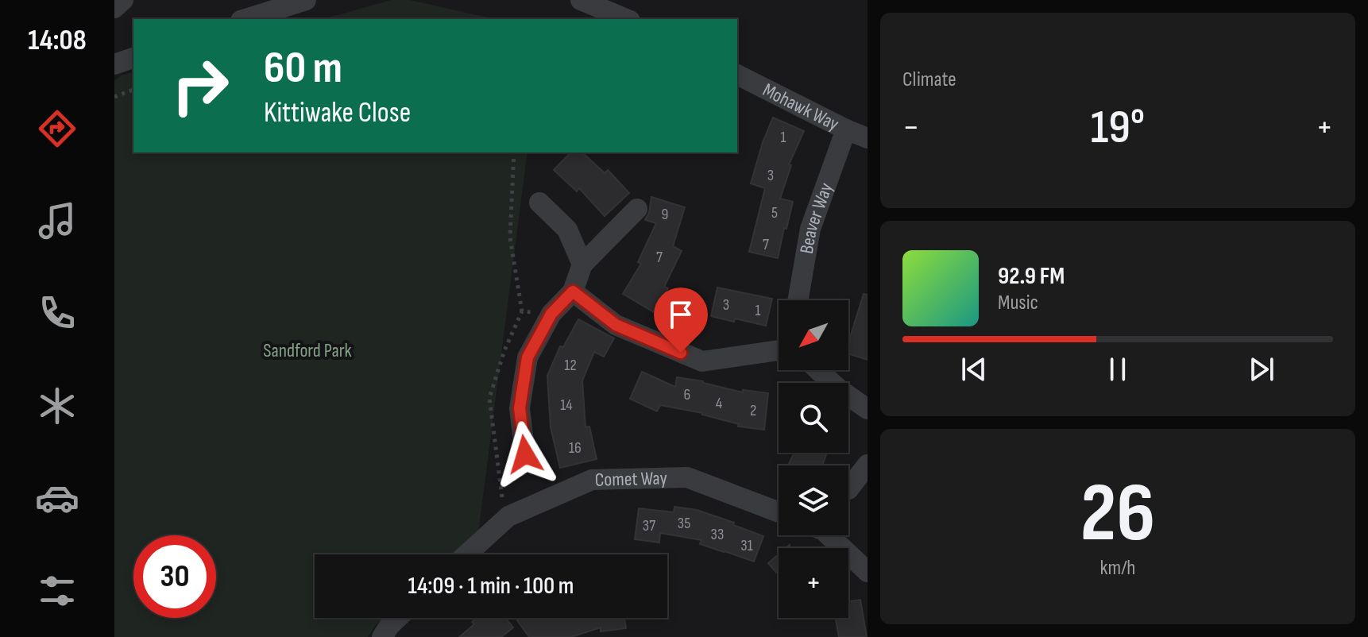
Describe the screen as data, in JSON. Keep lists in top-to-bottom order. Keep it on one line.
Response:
{"streets":{"street":["Mohawk Way","Beaver Way","Comet Way"]},"crossings":[["Mohawk Way","Beaver Way"]],"parks":["Sandford Park"],"house_numbers":["1","3","5","9","7","7","3","1","12","6","4","14","2","16","35","37","33","31"],"north":"bottom left","page":{"tabs":"14:08","tile":["Climate",["26","km/h"]],"turn":["60 m","Kittiwake Close"],"heat":["−","19°","+"],"song":["92.9 FM","Music"],"map_buttons":"+","limit":"30","trip":"14:09 · 1 min · 100 m"}}
